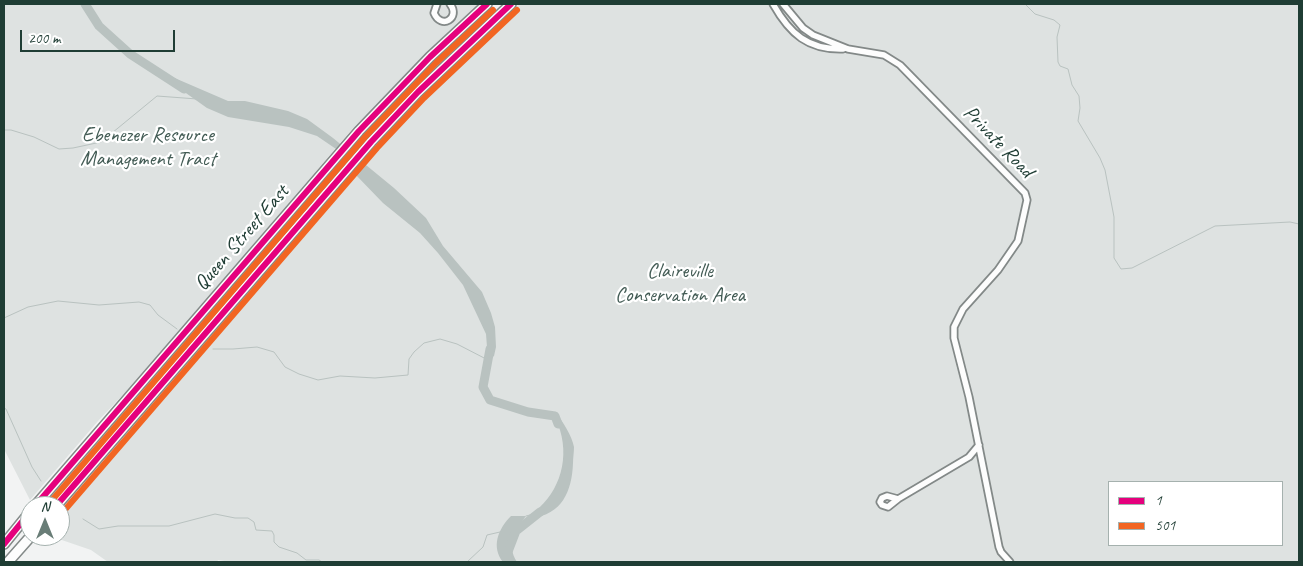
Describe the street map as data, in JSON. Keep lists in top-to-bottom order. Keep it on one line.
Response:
{"streets":{"main road":["Queen Street East"],"street":["Private Road"]},"parks":["Ebenezer Resource Management Tract","Claireville Conservation Area"],"lines":["transit line 1","transit line 501"],"legend":["1","501"],"scale_bar":"200 m","north":"top"}
